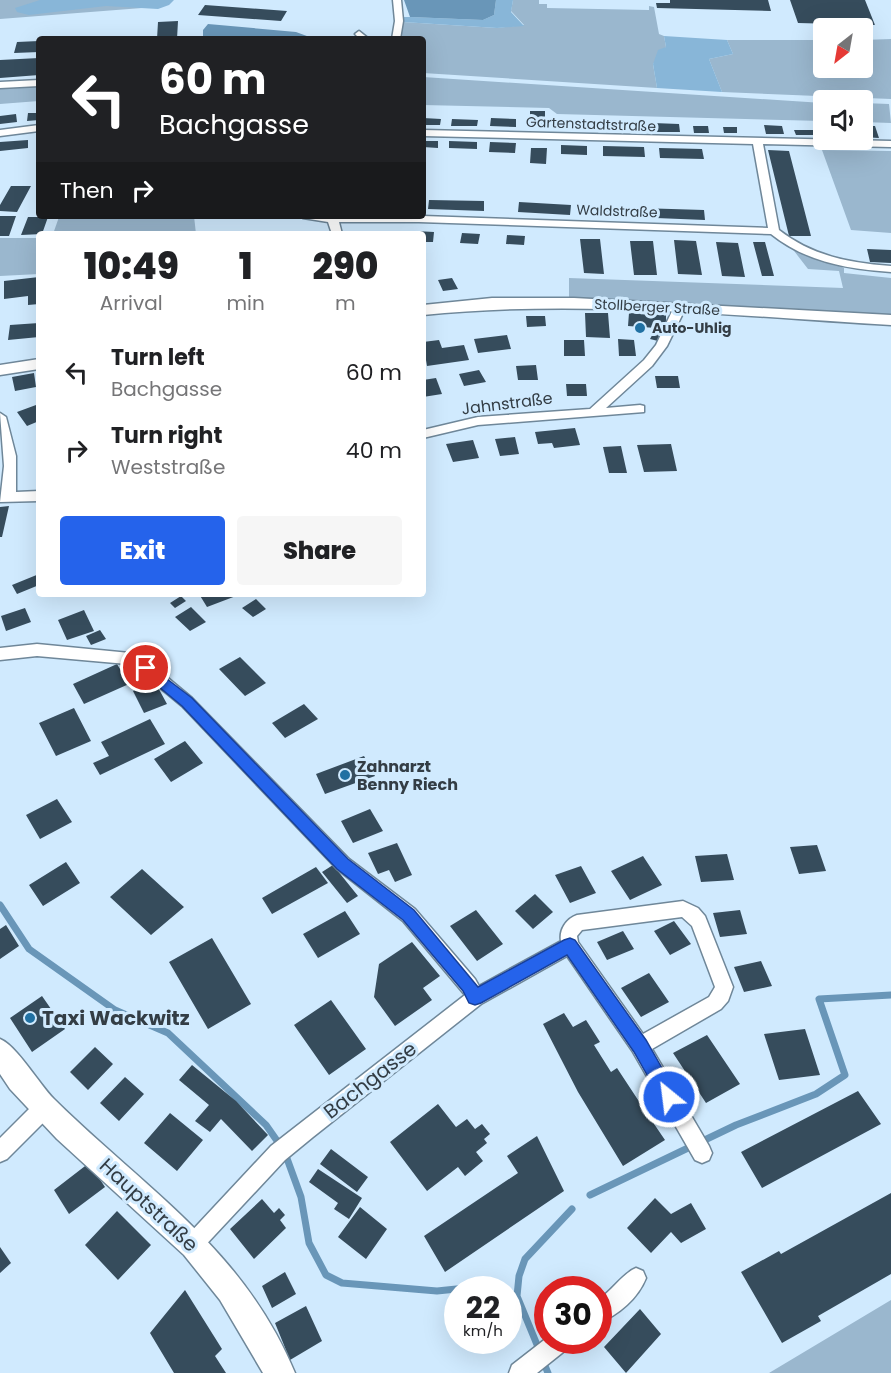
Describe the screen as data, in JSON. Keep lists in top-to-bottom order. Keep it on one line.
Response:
{"streets":{"main road":["Stollberger Straße","Hauptstraße"],"street":["Gartenstadtstraße","Waldstraße","Jahnstraße","Bachgasse"]},"crossings":[["Bachgasse","Hauptstraße"]],"places":["Auto-Uhlig","Zahnarzt Benny Riech","Taxi Wackwitz"],"north":"bottom left","page":{"turn":["60 m","Bachgasse"],"then":"Then","eta":["10:49","Arrival","1","min","290","m"],"list":[{"name":"Turn left","note":"Bachgasse","value":"60 m"},{"name":"Turn right","note":"Weststraße","value":"40 m"}],"buttons":["Exit","Share"],"speed":"22 km/h","limit":"30"}}
